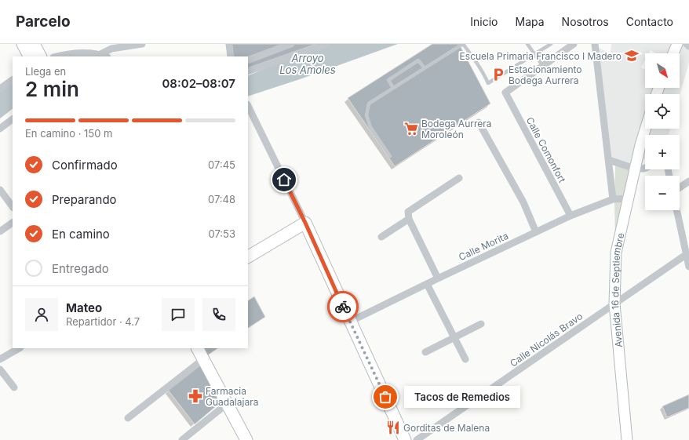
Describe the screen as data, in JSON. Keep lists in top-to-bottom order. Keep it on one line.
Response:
{"streets":{"street":["Calle Comonfort","Calle Morita","Avenida 16 de Septiembre","Calle Nicolás Bravo"]},"crossings":[["Calle Comonfort","Calle Morita"],["Calle Morita","Avenida 16 de Septiembre"],["Avenida 16 de Septiembre","Calle Nicolás Bravo"]],"water":["Arroyo Los Amoles"],"places":{"school or university":["Escuela Primaria Francisco I Madero"],"parking":["Estacionamiento Bodega Aurrera"],"supermarket":["Bodega Aurrera Moroleón"],"pharmacy":["Farmacia Guadalajara"],"other":["Tacos de Remedios"],"restaurant":["Gorditas de Malena"]},"north":"bottom right","page":{"header":"Parcelo","nav":["Inicio","Mapa","Nosotros","Contacto"],"map_buttons":["+","−"],"heading":["2 min","Llega en","08:02–08:07"],"panel":["Mateo","Repartidor · 4.7"],"bar":"En camino · 150 m","list":[["Confirmado","07:45"],["Preparando","07:48"],["En camino","07:53"],"Entregado"],"bubble":"Tacos de Remedios"}}
